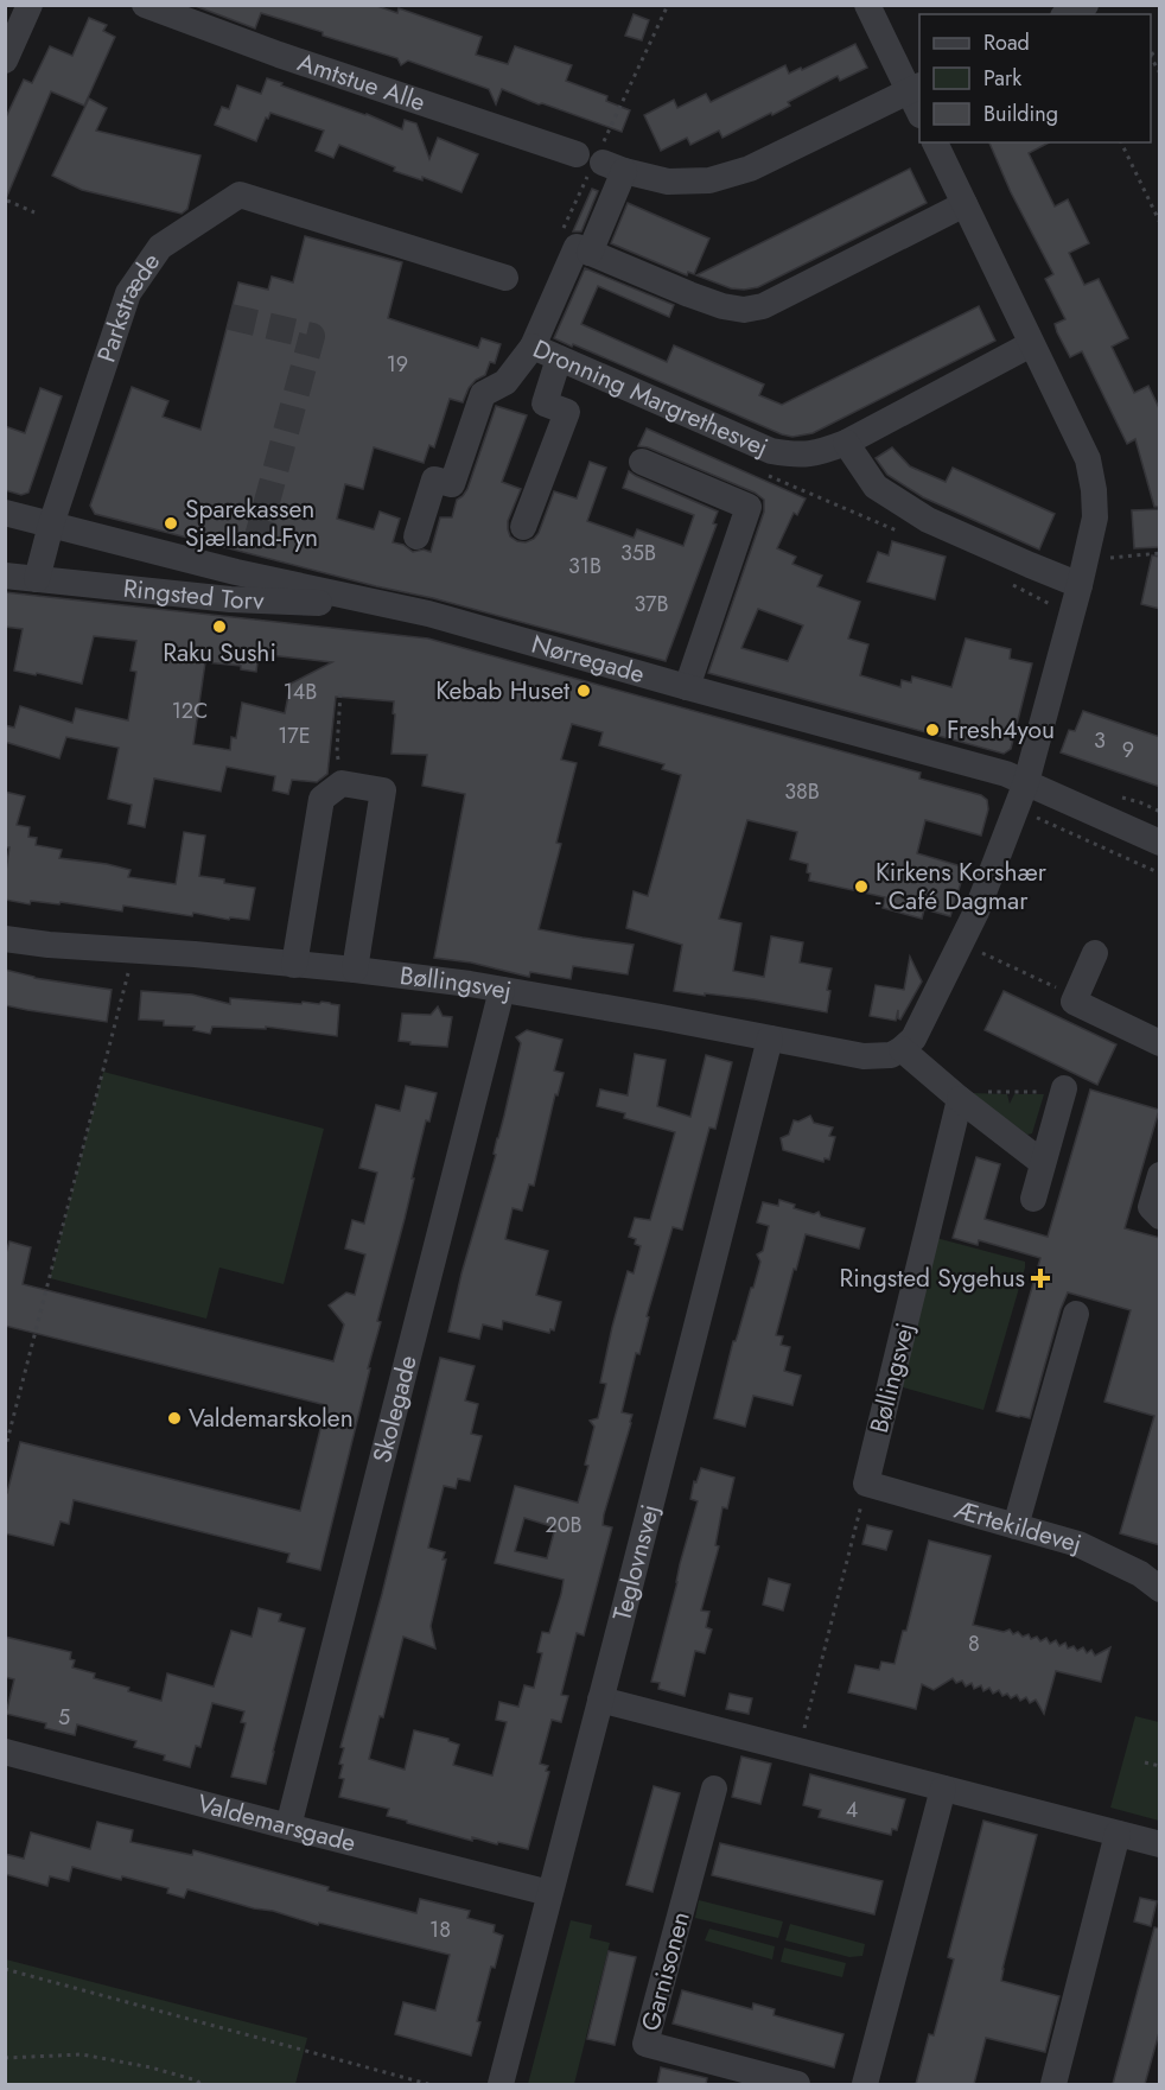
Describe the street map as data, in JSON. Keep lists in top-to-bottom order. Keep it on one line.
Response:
{"streets":{"street":["Amtstue Alle","Parkstræde","Dronning Margrethesvej","Ringsted Torv","Nørregade","Bøllingsvej","Skolegade","Ærtekildevej","Teglovnsvej","Valdemarsgade","Garnisonen"]},"crossings":[["Parkstræde","Nørregade"],["Ringsted Torv","Nørregade"],["Bøllingsvej","Skolegade"],["Bøllingsvej","Ærtekildevej"],["Bøllingsvej","Teglovnsvej"],["Skolegade","Valdemarsgade"],["Teglovnsvej","Valdemarsgade"]],"places":{"other":["Sparekassen Sjælland-Fyn","Raku Sushi","Kebab Huset","Fresh4you","Kirkens Korshær - Café Dagmar","Valdemarskolen"],"health":["Ringsted Sygehus"]},"house_numbers":["19","35B","31B","37B","14B","12C","17E","3","9","38B","20B","8","5","4","18"],"legend":["Road","Park","Building"]}
